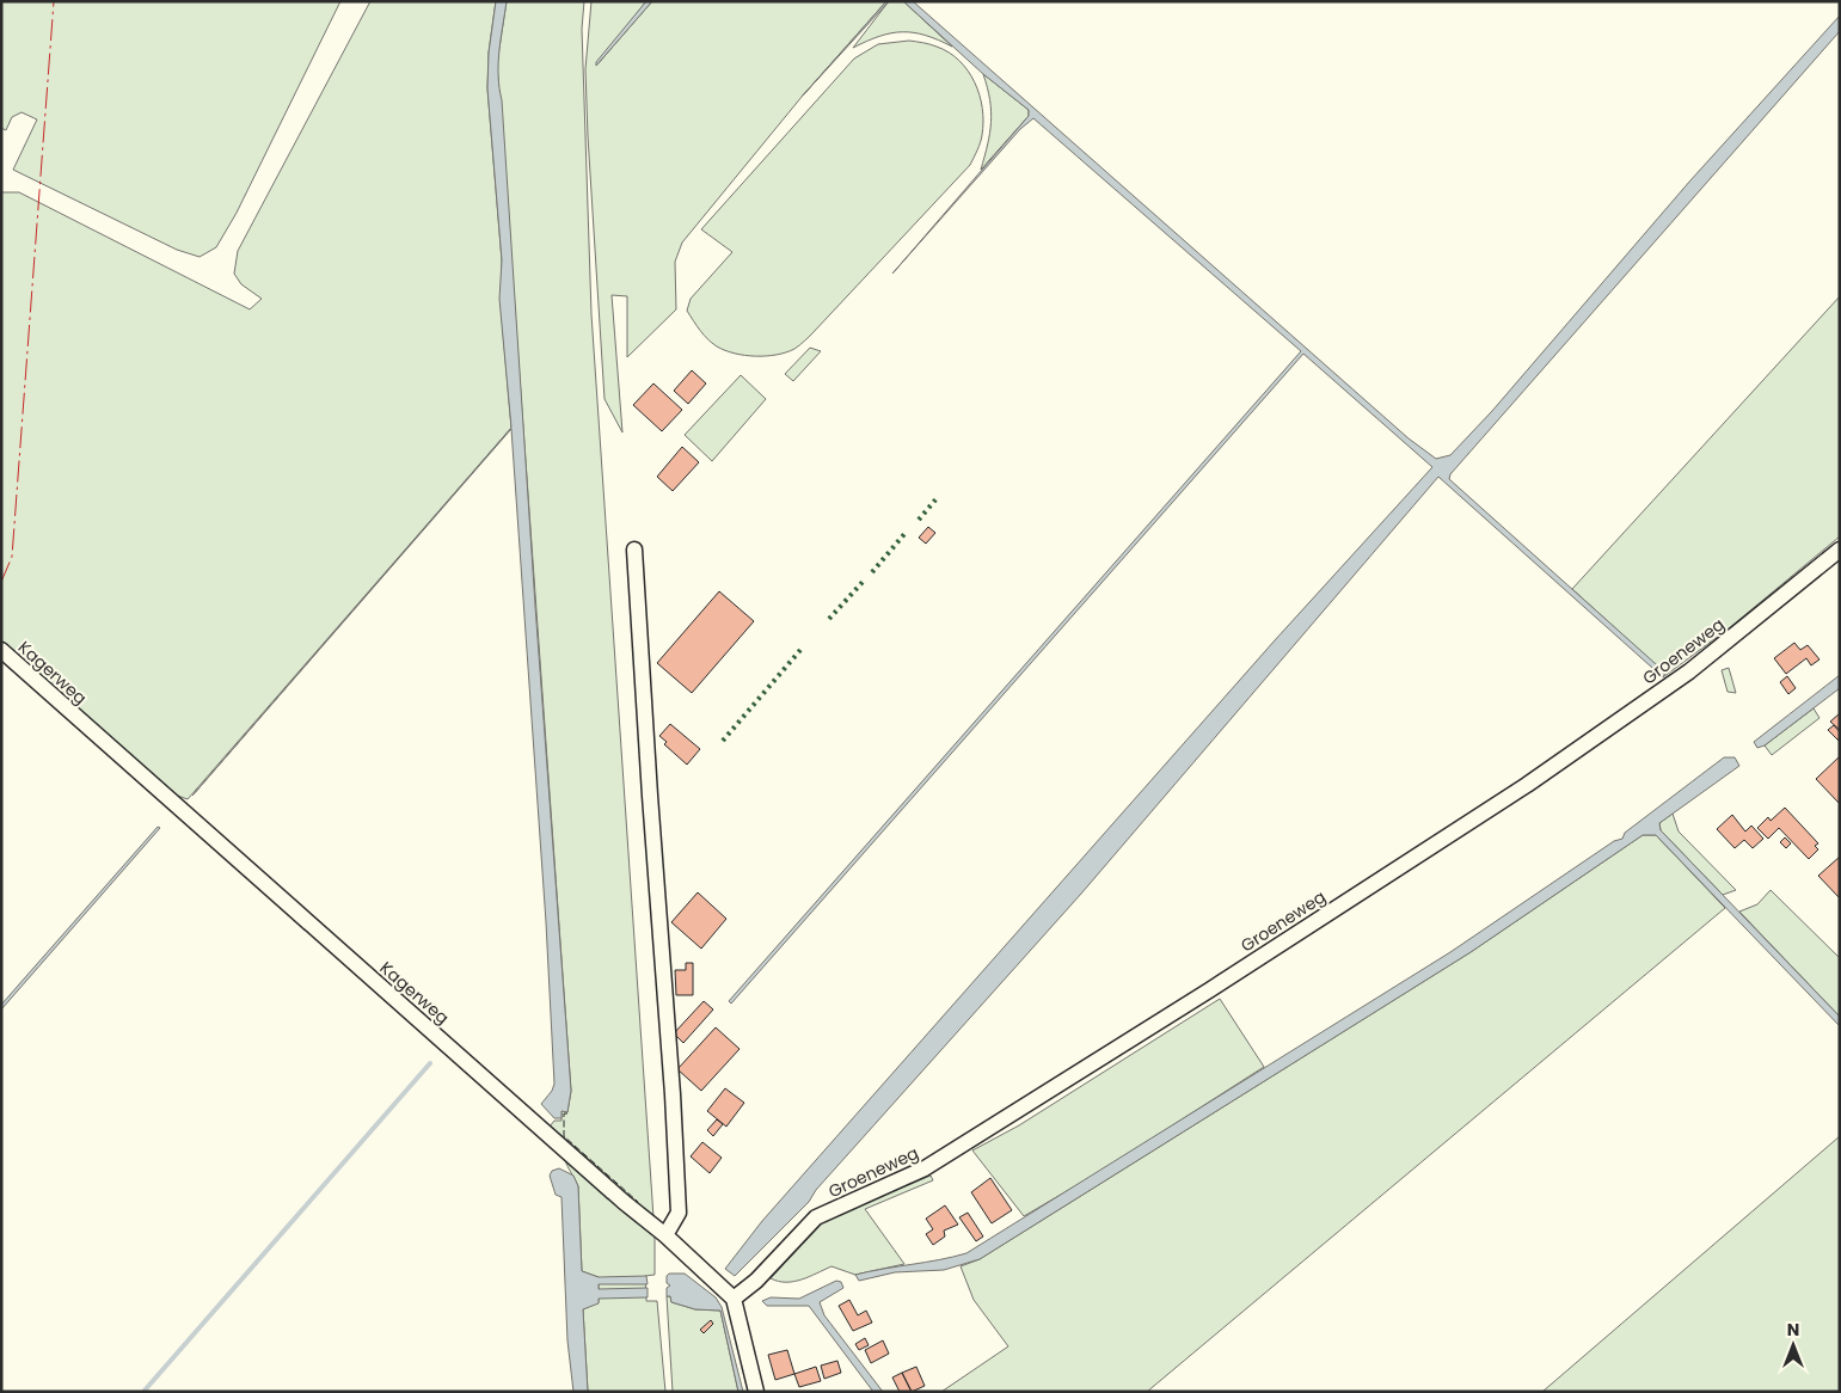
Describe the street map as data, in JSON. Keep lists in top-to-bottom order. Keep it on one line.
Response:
{"streets":{"street":["Groeneweg","Kagerweg"]},"crossings":[["Groeneweg","Kagerweg"]],"north":"top"}
